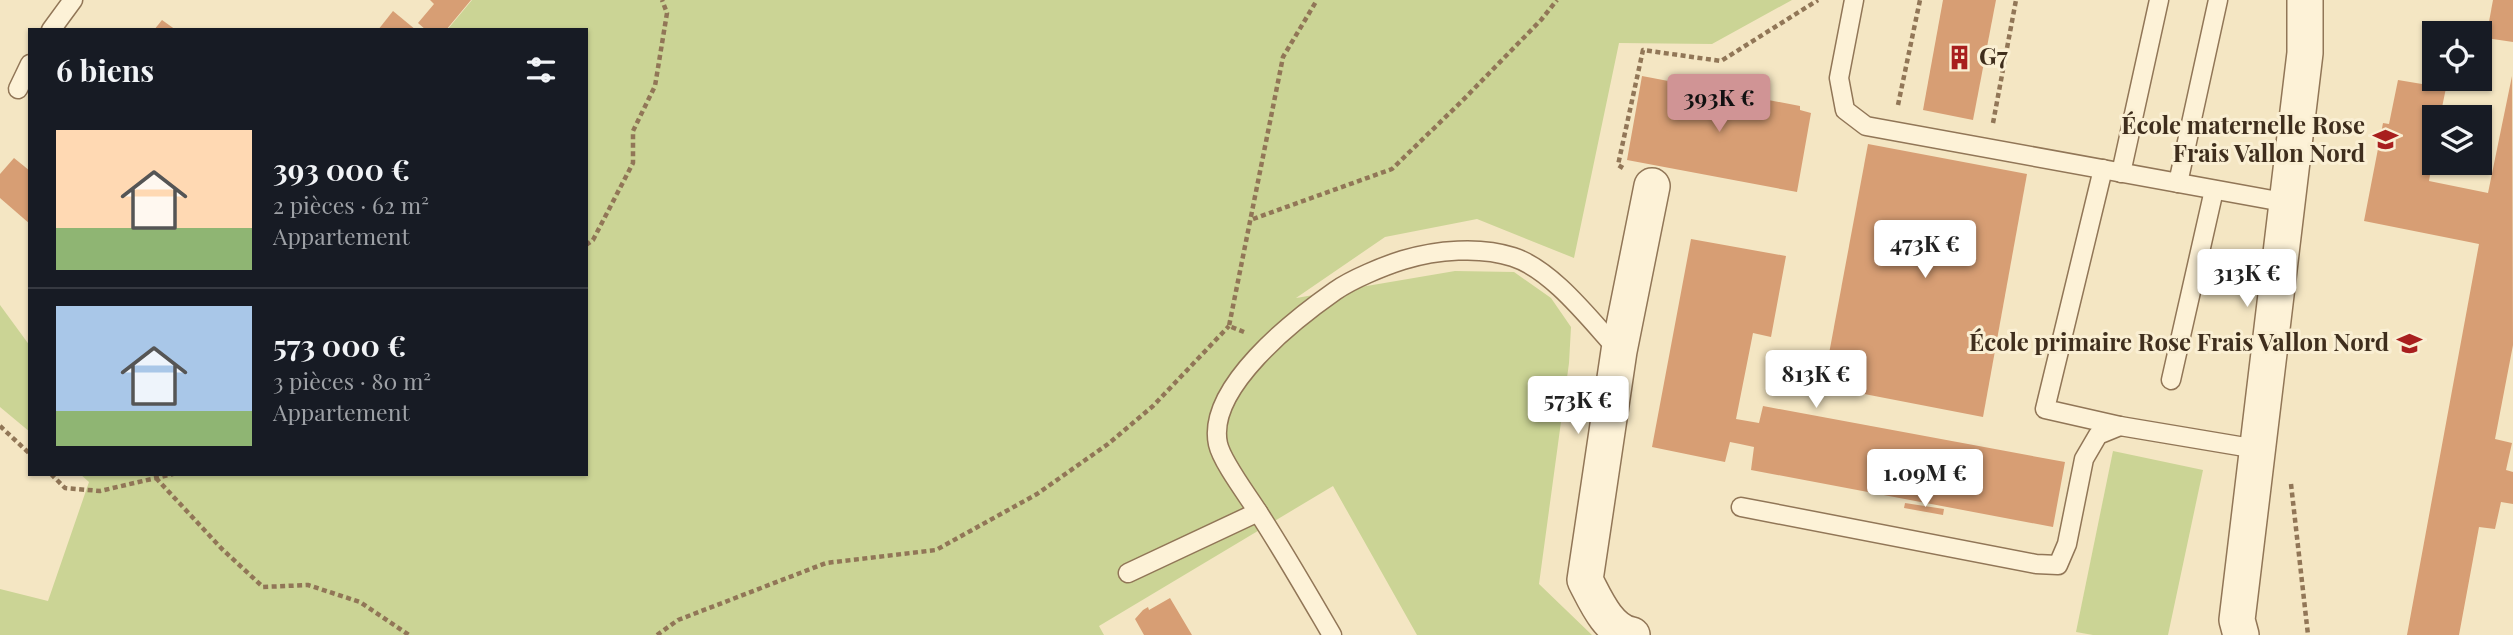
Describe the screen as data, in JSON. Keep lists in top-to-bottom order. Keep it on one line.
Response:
{"places":{"building":["G7"],"school or university":["École maternelle Rose Frais Vallon Nord","École primaire Rose Frais Vallon Nord"]},"page":{"heading":"6 biens","price":["393K €","473K €","313K €","813K €","573K €","1.09M €"],"list":[{"name":"393 000 €","note":"2 pièces · 62 m² · Appartement"},{"name":"573 000 €","note":"3 pièces · 80 m² · Appartement"}]}}
